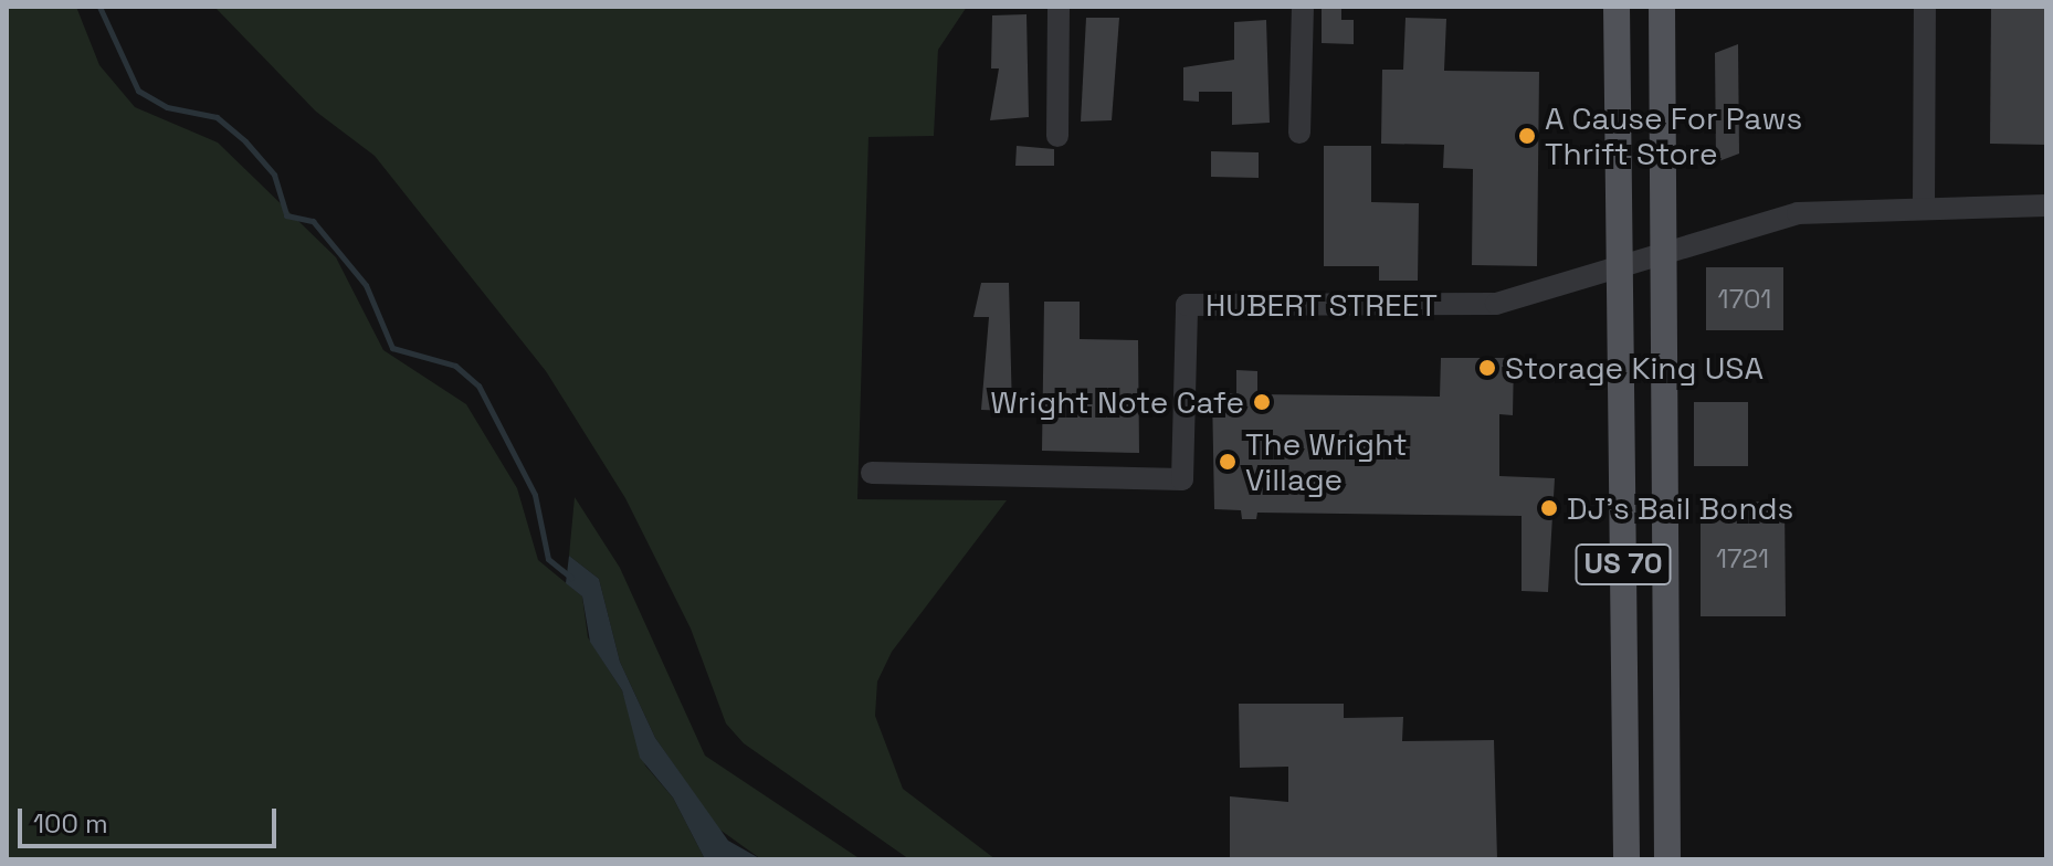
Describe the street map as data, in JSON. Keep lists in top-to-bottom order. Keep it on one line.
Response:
{"streets":{"main road":["US 70"],"street":["HUBERT STREET"]},"crossings":[["HUBERT STREET","US 70"]],"places":["A Cause For Paws Thrift Store","Storage King USA","Wright Note Cafe","The Wright Village","DJ's Bail Bonds"],"house_numbers":["1701","1721"],"scale_bar":"100 m"}
